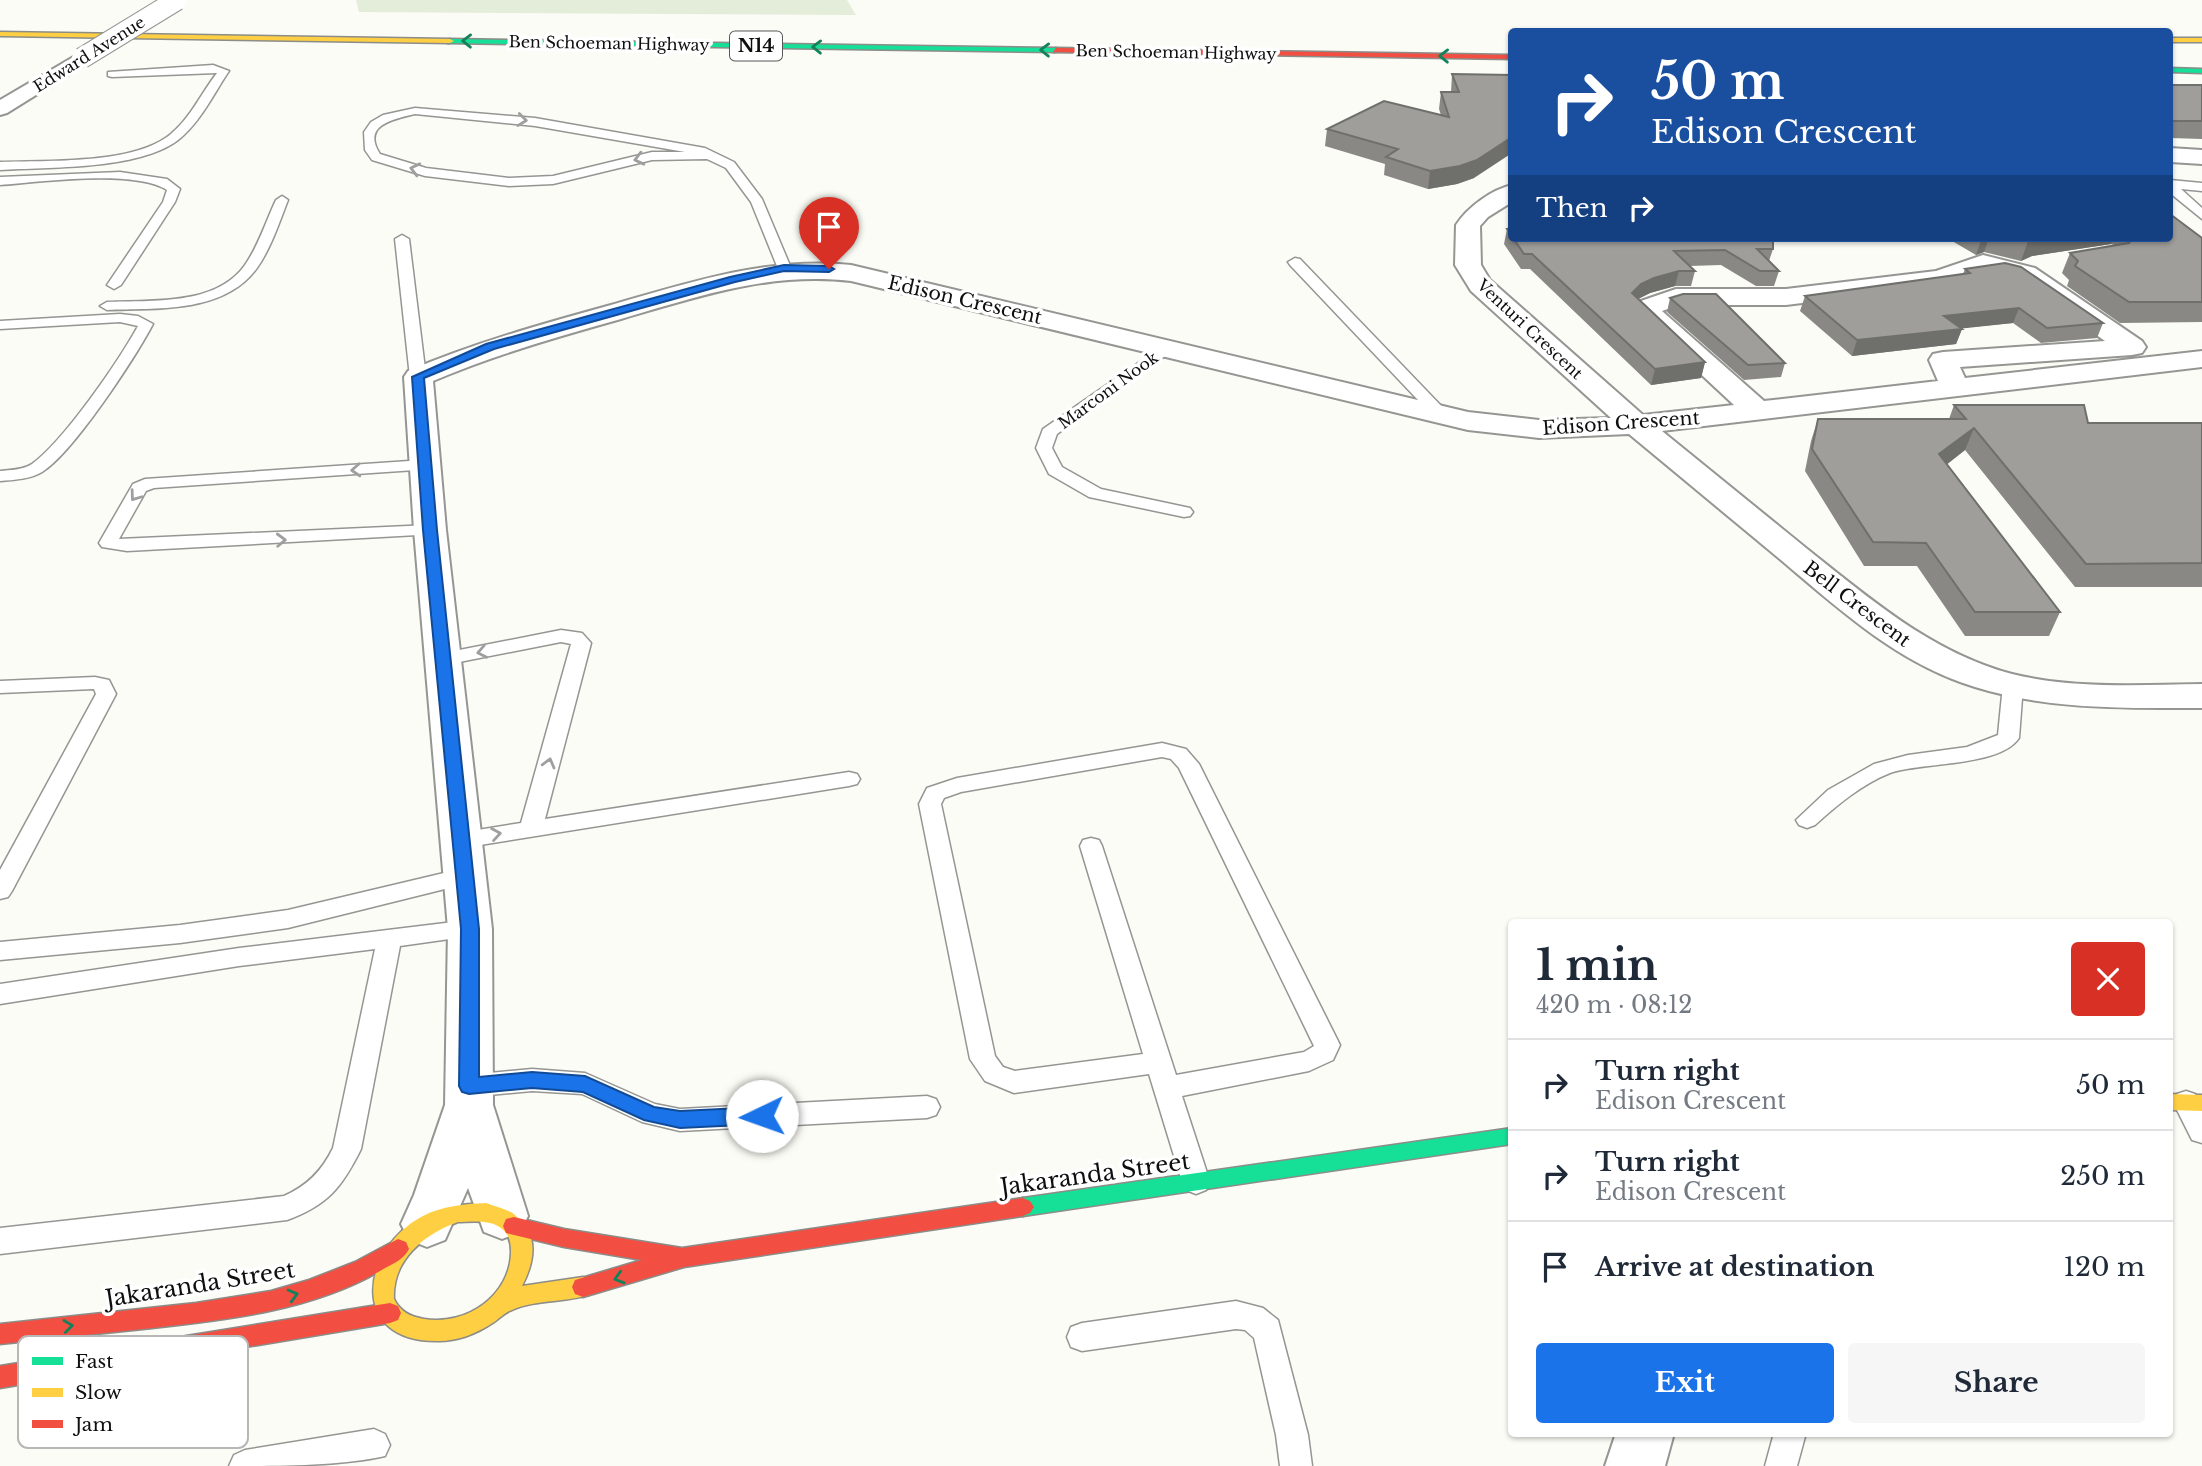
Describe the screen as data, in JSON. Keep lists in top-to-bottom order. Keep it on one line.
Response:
{"streets":{"main road":["Ben Schoeman Highway","N14","Jakaranda Street"],"street":["Edward Avenue","Edison Crescent","Venturi Crescent","Bell Crescent"],"lane":["Marconi Nook"]},"crossings":[["Edison Crescent","Venturi Crescent"],["Edison Crescent","Marconi Nook"],["Edison Crescent","Bell Crescent"],["Venturi Crescent","Bell Crescent"]],"one_way":["Ben Schoeman Highway"],"legend":["Fast","Slow","Jam"],"page":{"turn":["50 m","Edison Crescent"],"then":"Then","heading":["1 min","420 m · 08:12"],"list":[{"name":"Turn right","note":"Edison Crescent","value":"50 m"},{"name":"Turn right","note":"Edison Crescent","value":"250 m"},{"name":"Arrive at destination","value":"120 m"}],"buttons":["Exit","Share"]}}
